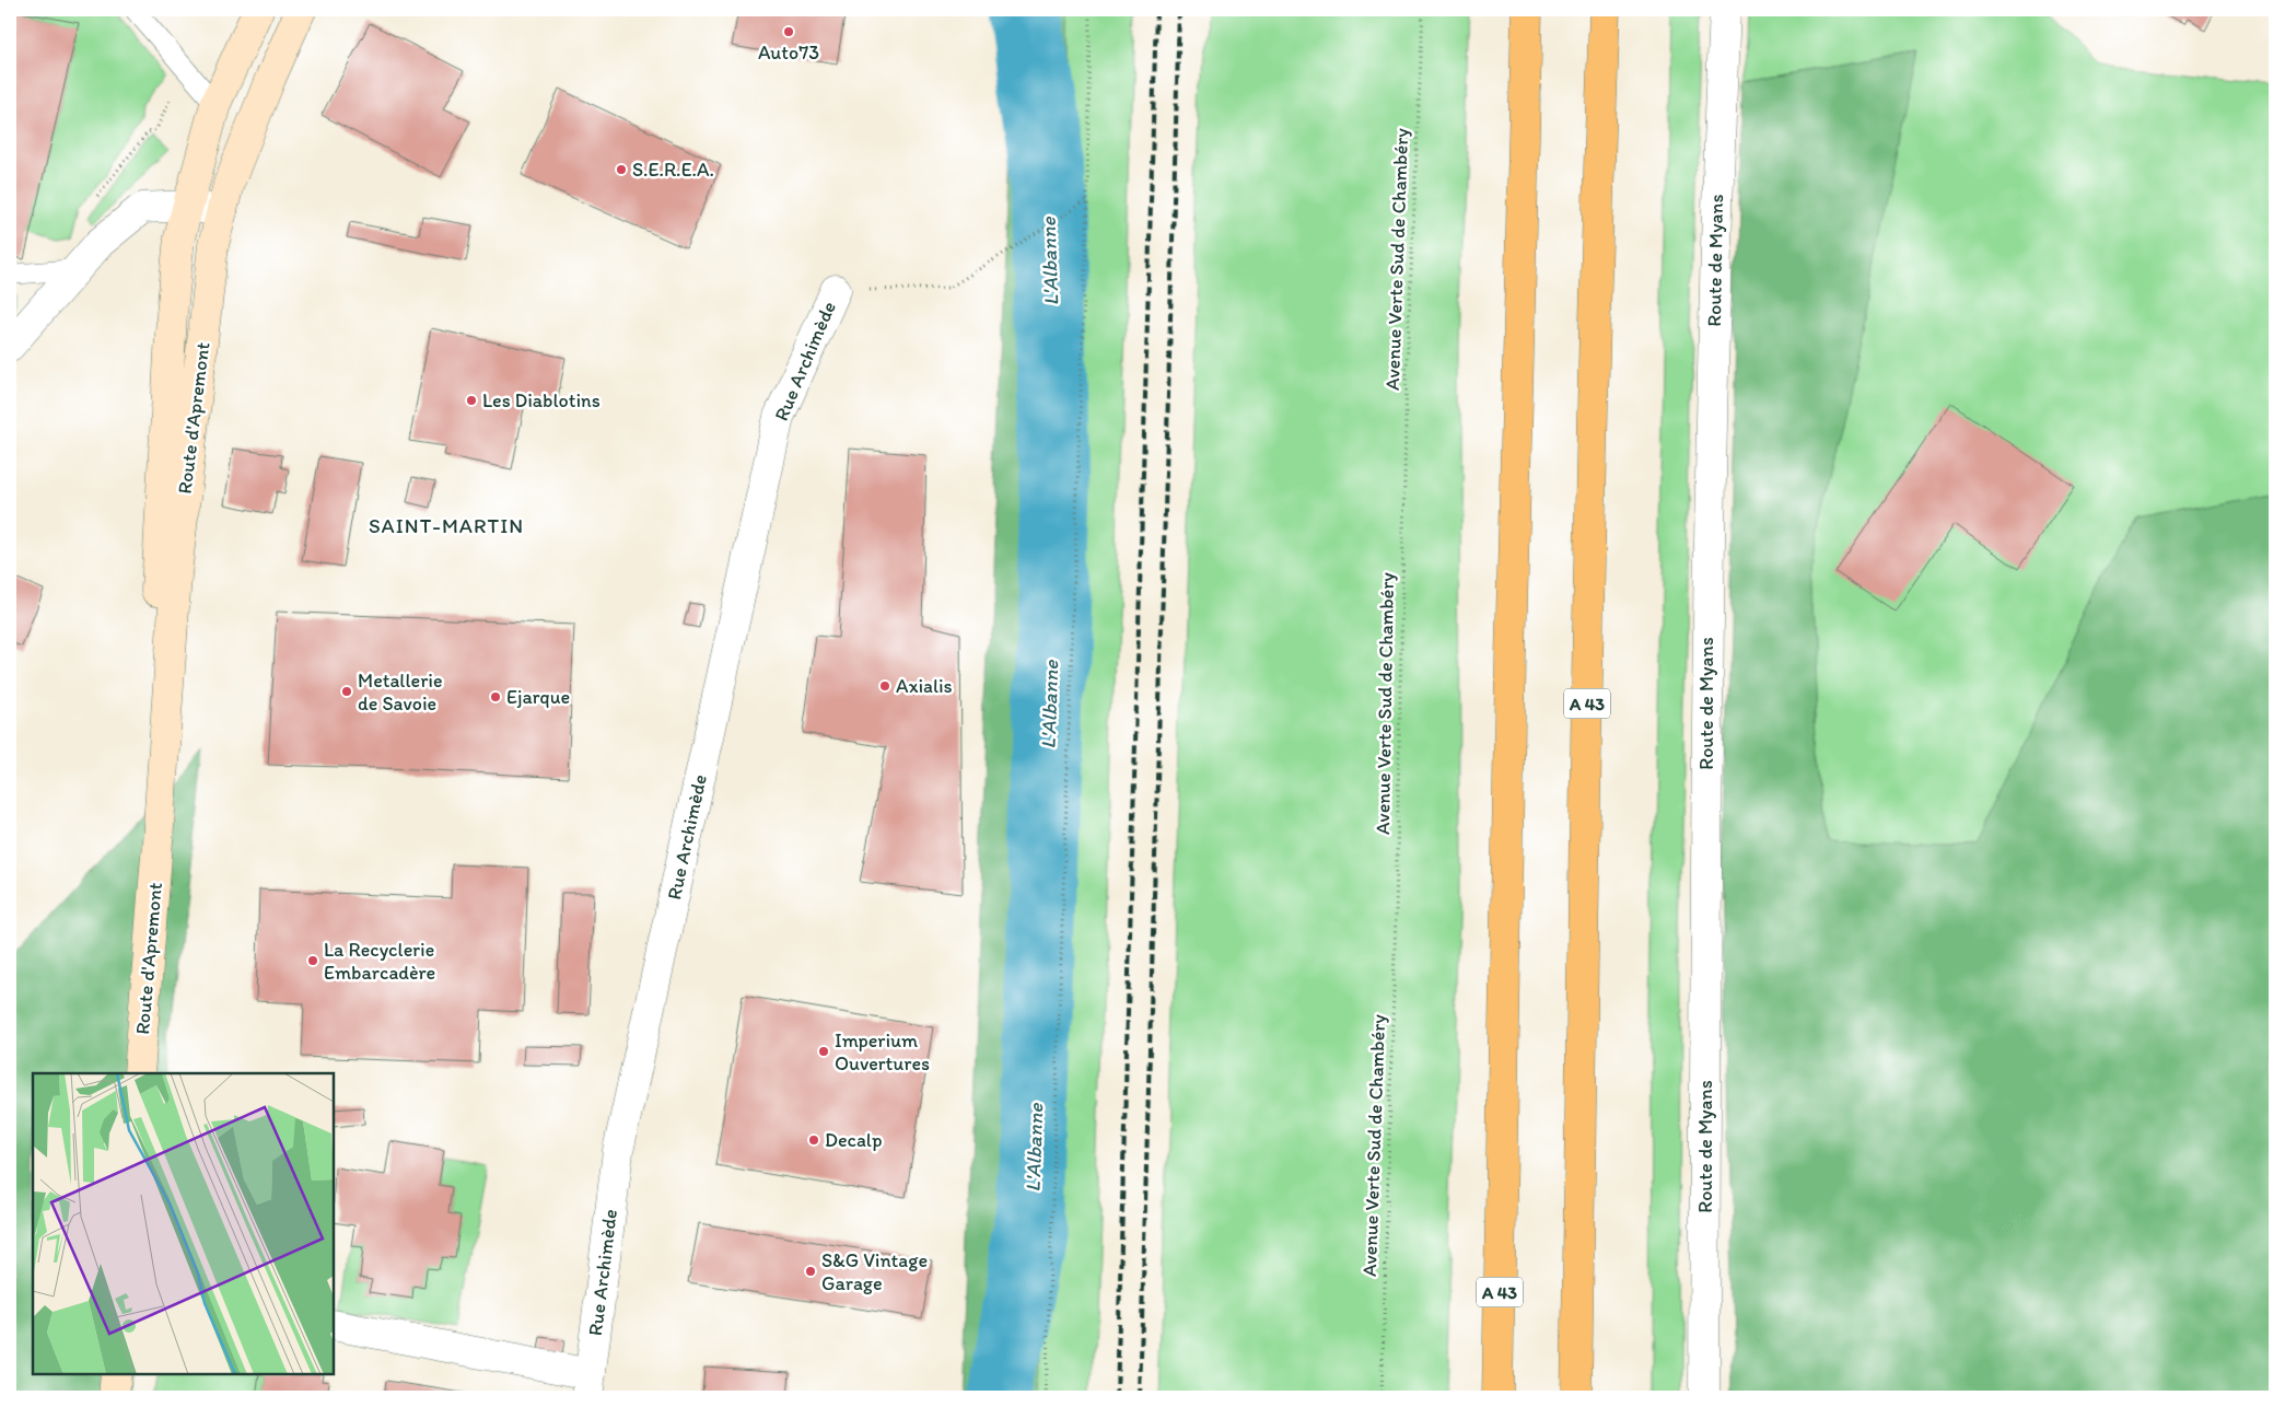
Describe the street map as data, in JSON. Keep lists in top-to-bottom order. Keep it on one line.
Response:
{"streets":{"highway":["A 43"],"main road":["Route d'Apremont"],"street":["Route de Myans","Rue Archimède"],"path":["Avenue Verte Sud de Chambéry"]},"districts":["SAINT-MARTIN"],"water":["L'Albanne"],"places":["Auto73","S.E.R.E.A.","Les Diablotins","Axialis","Metallerie de Savoie","Ejarque","La Recyclerie Embarcadère","Imperium Ouvertures","Decalp","S&G Vintage Garage"]}
